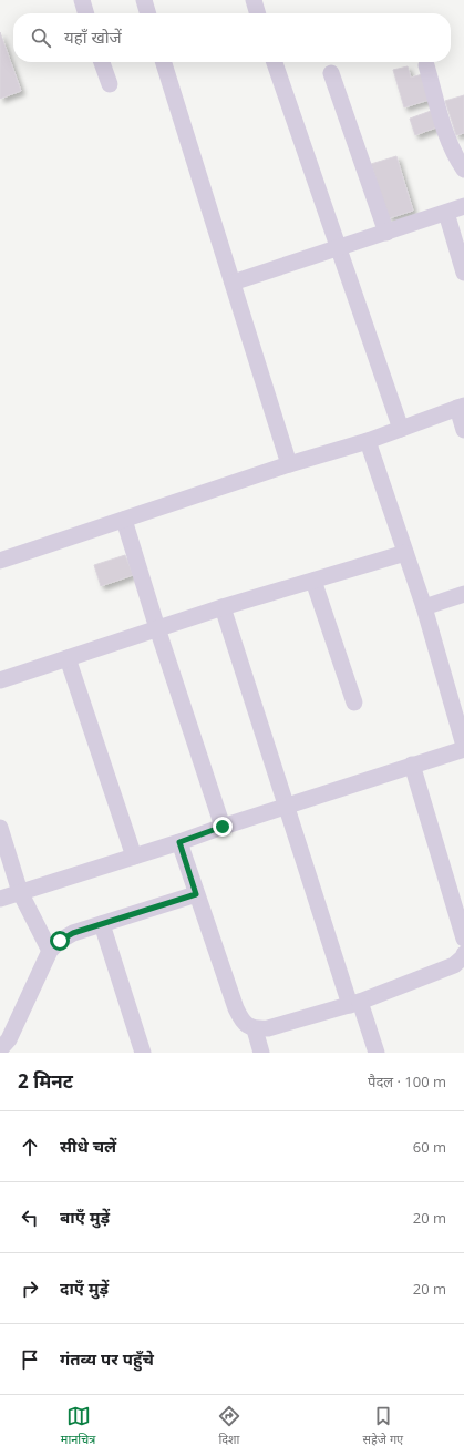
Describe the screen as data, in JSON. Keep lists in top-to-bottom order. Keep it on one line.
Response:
{"page":{"search":"यहाँ खोजें","heading":["2 मिनट","पैदल · 100 m"],"list":[["सीधे चलें","60 m"],["बाएँ मुड़ें","20 m"],["दाएँ मुड़ें","20 m"],"गंतव्य पर पहुँचे"],"nav":["मानचित्र","दिशा","सहेजे गए"]}}
